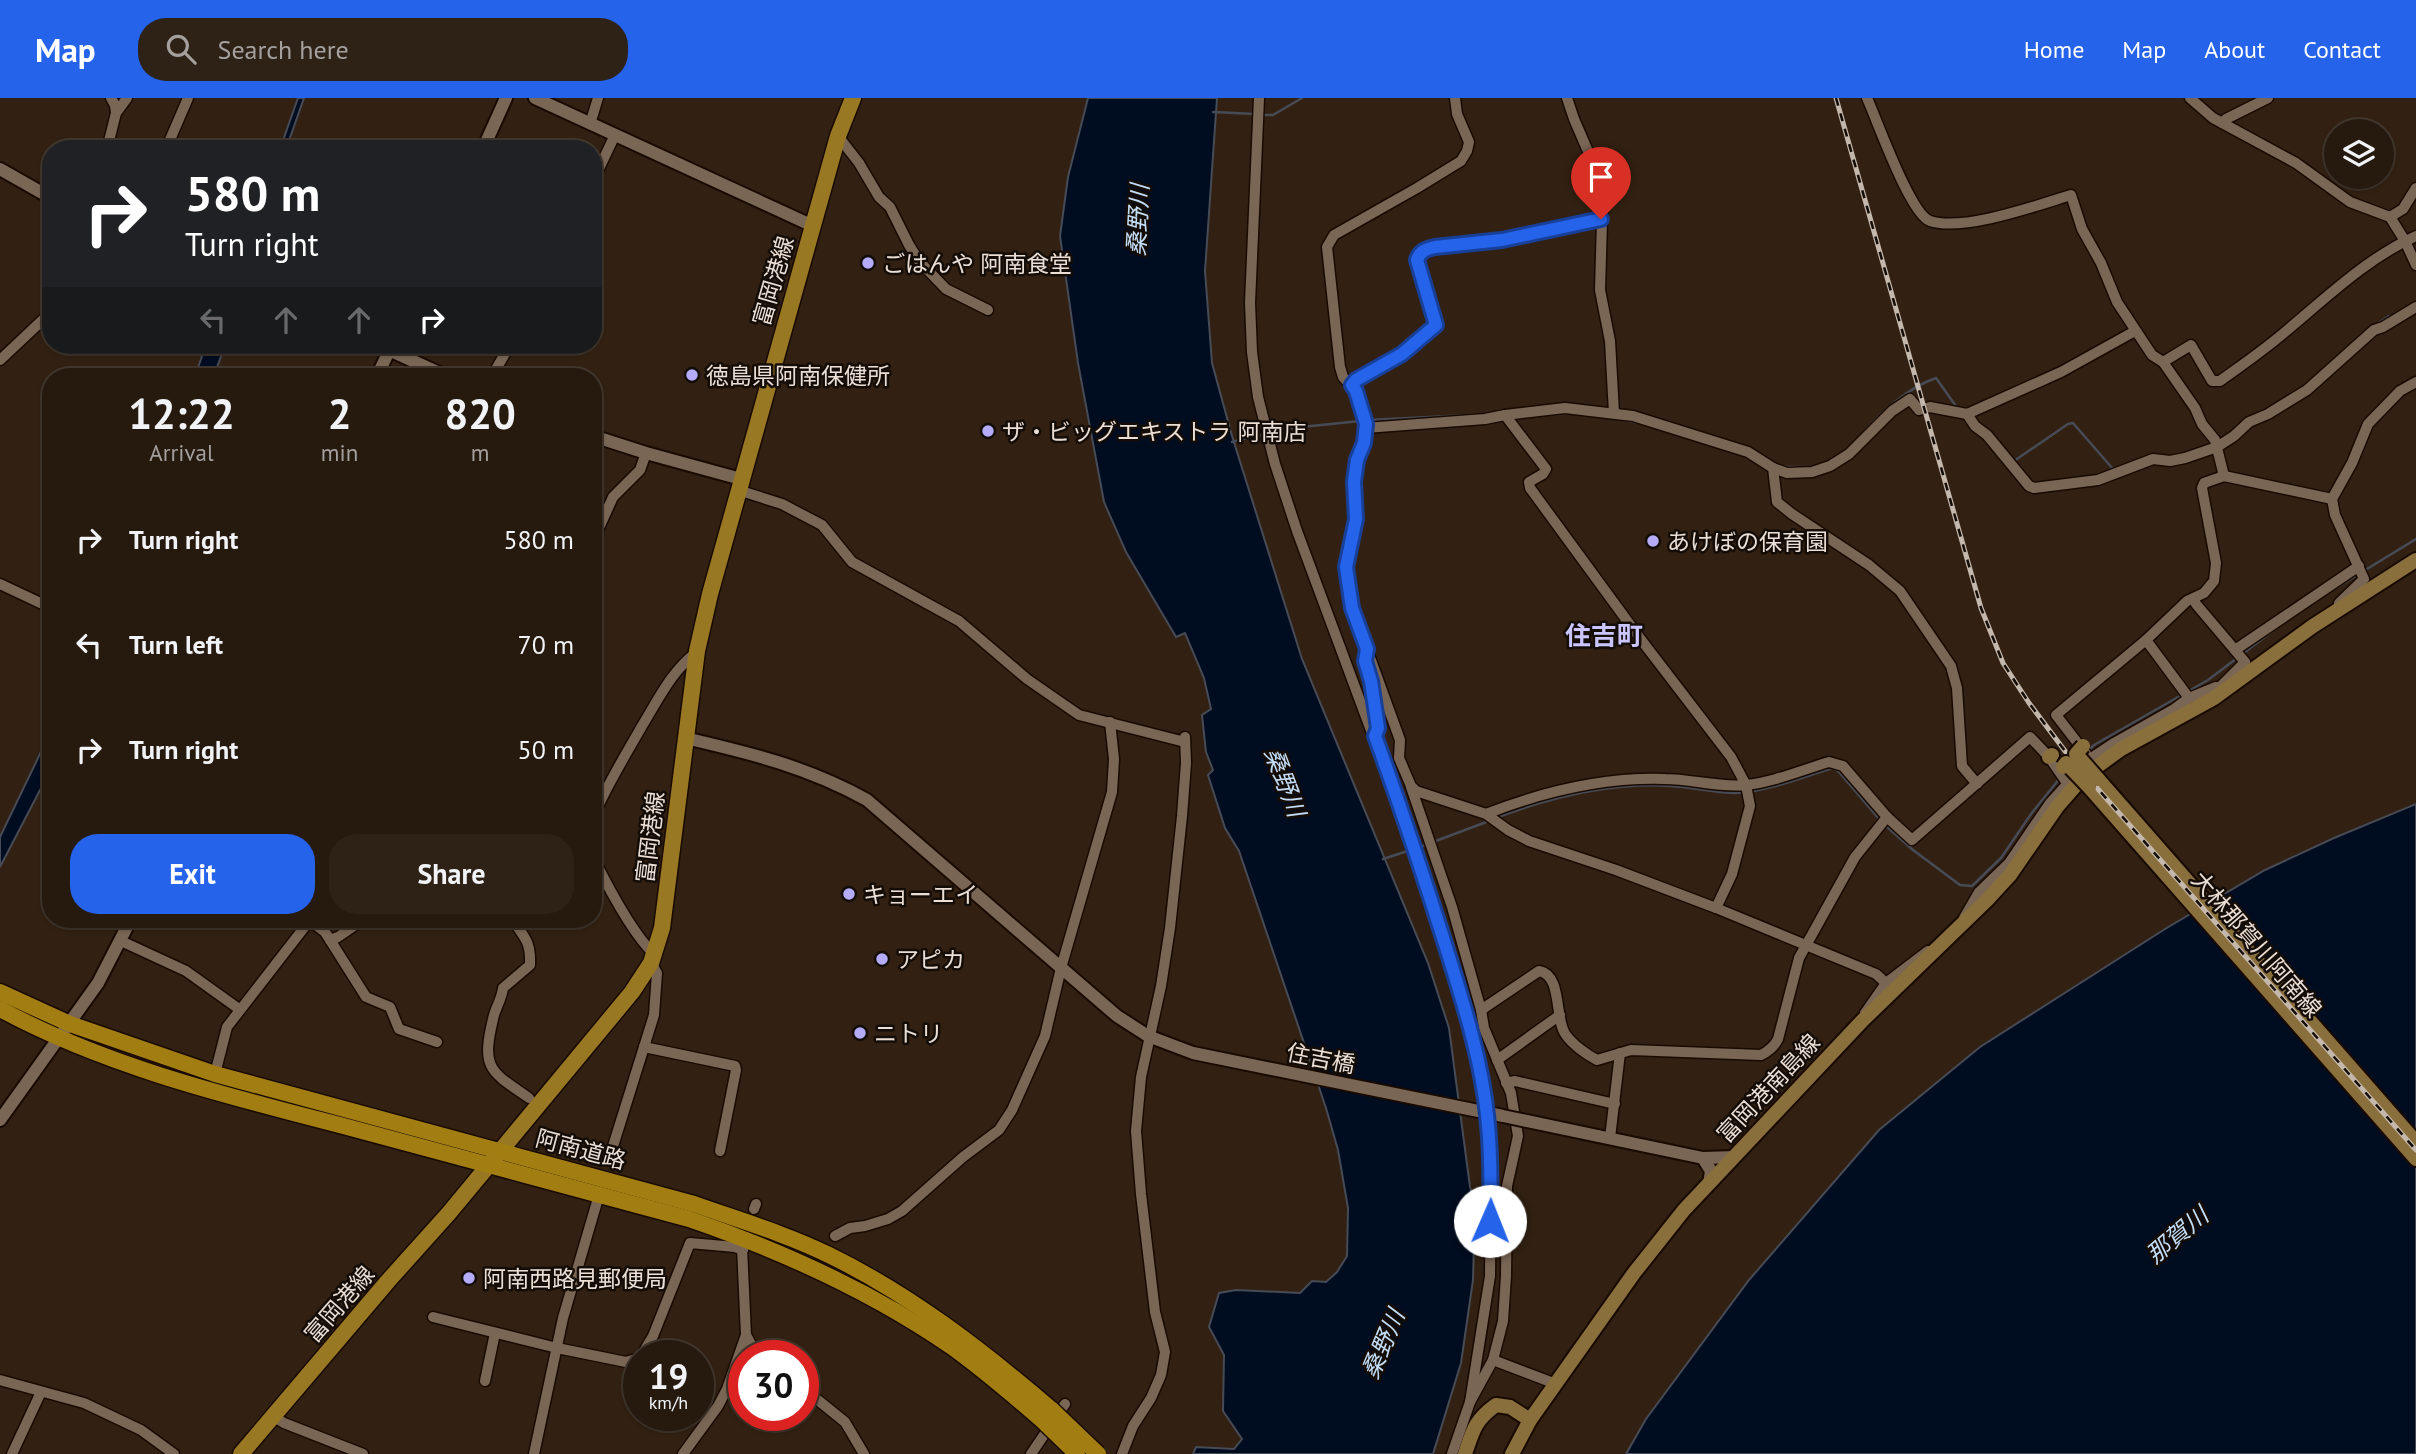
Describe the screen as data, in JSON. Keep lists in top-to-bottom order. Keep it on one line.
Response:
{"streets":{"highway":["阿南道路"],"main road":["富岡港線","大林那賀川阿南線","富岡港南島線"],"street":["住吉橋"]},"crossings":[["富岡港線","住吉橋"],["富岡港線","阿南道路"],["大林那賀川阿南線","富岡港南島線"],["住吉橋","富岡港南島線"]],"districts":["住吉町"],"water":["桑野川","那賀川"],"places":["ごはんや 阿南食堂","徳島県阿南保健所","ザ・ビッグエキストラ 阿南店","あけぼの保育園","キョーエイ","アピカ","ニトリ","阿南西路見郵便局"],"page":{"header":"Map","search":"Search here","nav":["Home","Map","About","Contact"],"turn":["580 m","Turn right"],"eta":["12:22","Arrival","2","min","820","m"],"list":[{"name":"Turn right","value":"580 m"},{"name":"Turn left","value":"70 m"},{"name":"Turn right","value":"50 m"}],"buttons":["Exit","Share"],"speed":"19 km/h","limit":"30"}}
